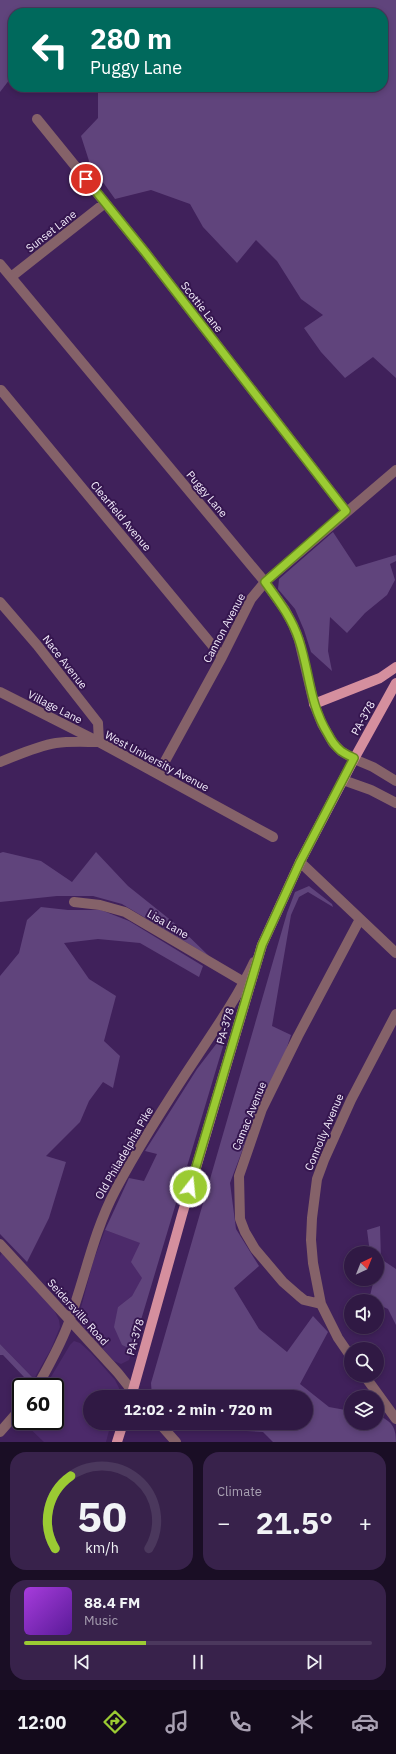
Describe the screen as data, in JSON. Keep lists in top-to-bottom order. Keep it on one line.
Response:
{"streets":{"main road":["PA-378"],"street":["Sunset Lane","Scottie Lane","Puggy Lane","Clearfield Avenue","Cannon Avenue","Nace Avenue","Village Lane","West University Avenue","Lisa Lane","Camac Avenue","Connolly Avenue","Old Philadelphia Pike","Seidersville Road"]},"crossings":[["Sunset Lane","Scottie Lane"],["Sunset Lane","Puggy Lane"],["Scottie Lane","Cannon Avenue"],["Puggy Lane","Cannon Avenue"],["Puggy Lane","PA-378"],["Clearfield Avenue","Cannon Avenue"],["Cannon Avenue","West University Avenue"],["Nace Avenue","Village Lane"],["Nace Avenue","West University Avenue"],["Village Lane","West University Avenue"],["PA-378","Old Philadelphia Pike"],["Lisa Lane","Old Philadelphia Pike"],["Camac Avenue","Connolly Avenue"],["Old Philadelphia Pike","Seidersville Road"]],"north":"top right","page":{"turn":["280 m","Puggy Lane"],"limit":"60","trip":"12:02 · 2 min · 720 m","tile":"Climate","heat":["−","21.5°","+"],"song":["88.4 FM","Music"],"tabs":"12:00","gauge":["50","km/h"]}}
